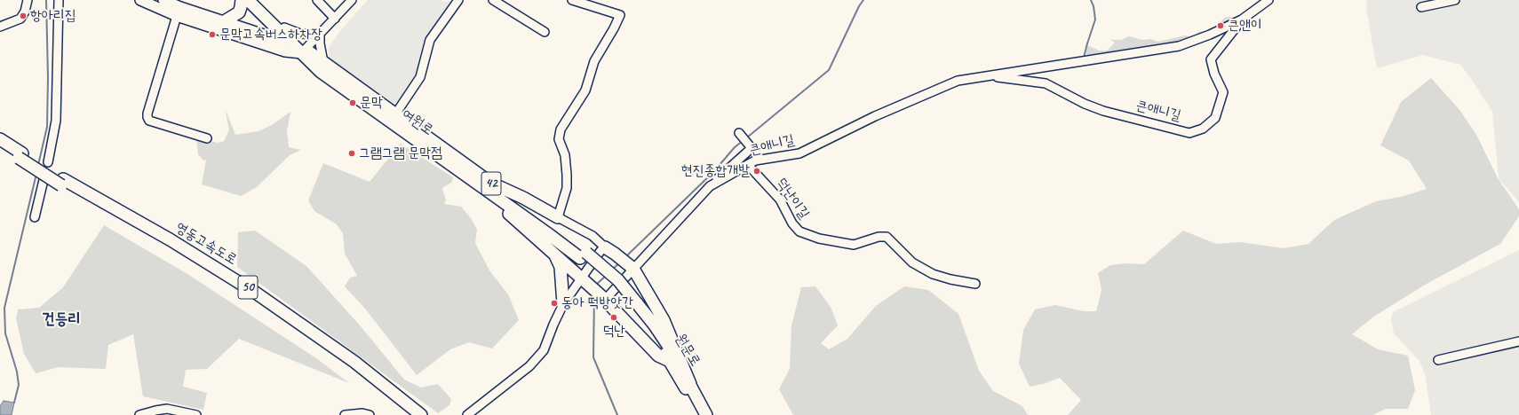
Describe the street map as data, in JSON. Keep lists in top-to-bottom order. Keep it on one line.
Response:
{"streets":{"highway":["여원로","42","영동고속도로","50","원문로"],"street":["큰애니길","덕난이길"]},"crossings":[["큰애니길","덕난이길"],["여원로","원문로"]],"districts":["건등리"],"places":["항아리집","큰앤이","문막고속버스하차장","문막","그램그램 문막점","현진종합개발","동아 떡방앗간","덕난"]}
